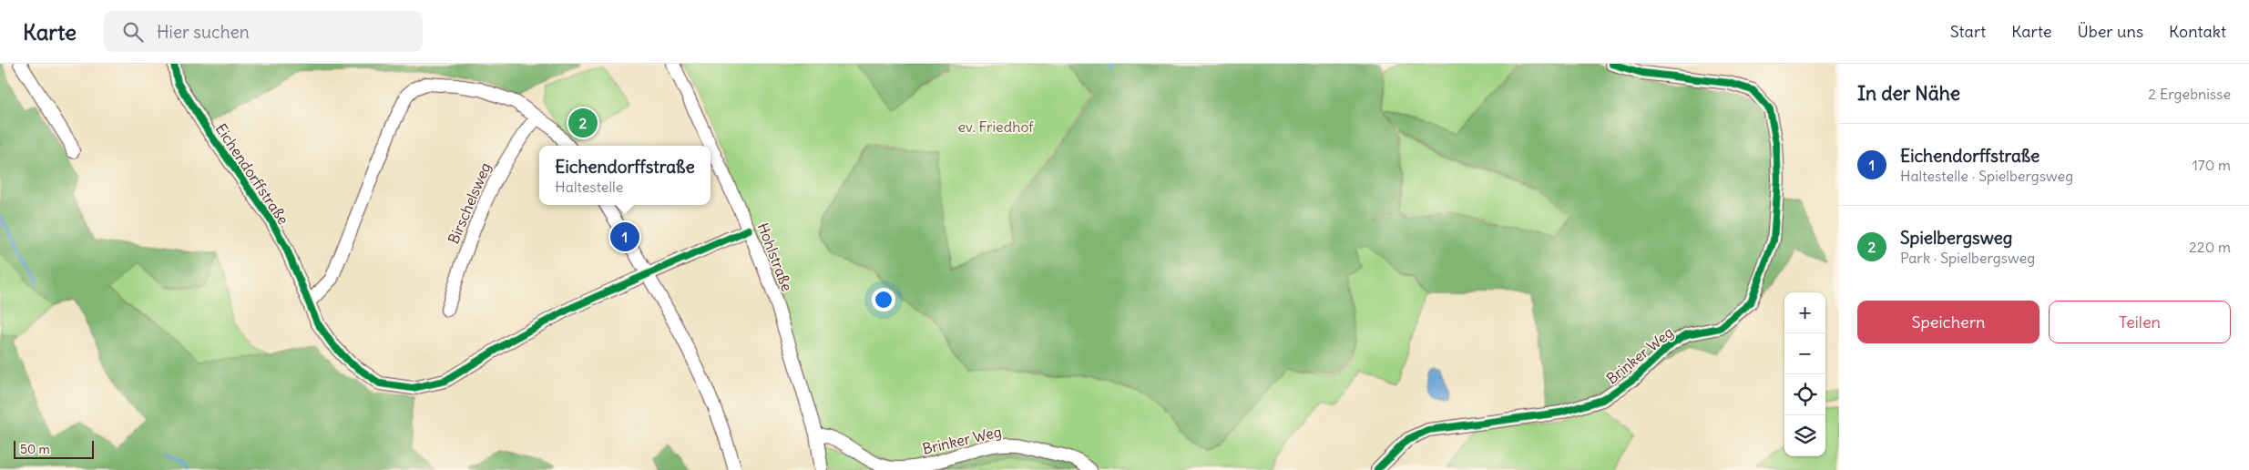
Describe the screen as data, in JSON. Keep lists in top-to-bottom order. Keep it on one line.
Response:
{"streets":{"street":["Eichendorffstraße","Birschelsweg","Hohlstraße","Brinker Weg"]},"crossings":[["Eichendorffstraße","Hohlstraße"],["Hohlstraße","Brinker Weg"]],"parks":["ev. Friedhof"],"scale_bar":"50 m","page":{"header":"Karte","search":"Hier suchen","nav":["Start","Karte","Über uns","Kontakt"],"heading":["In der Nähe","2 Ergebnisse"],"pins":["2","1"],"list":[{"mark":"1","name":"Eichendorffstraße","note":"Haltestelle · Spielbergsweg","value":"170 m"},{"mark":"2","name":"Spielbergsweg","note":"Park · Spielbergsweg","value":"220 m"}],"popup":["Eichendorffstraße","Haltestelle"],"buttons":["Speichern","Teilen"],"map_buttons":["+","−"],"scale":"50 m"}}
